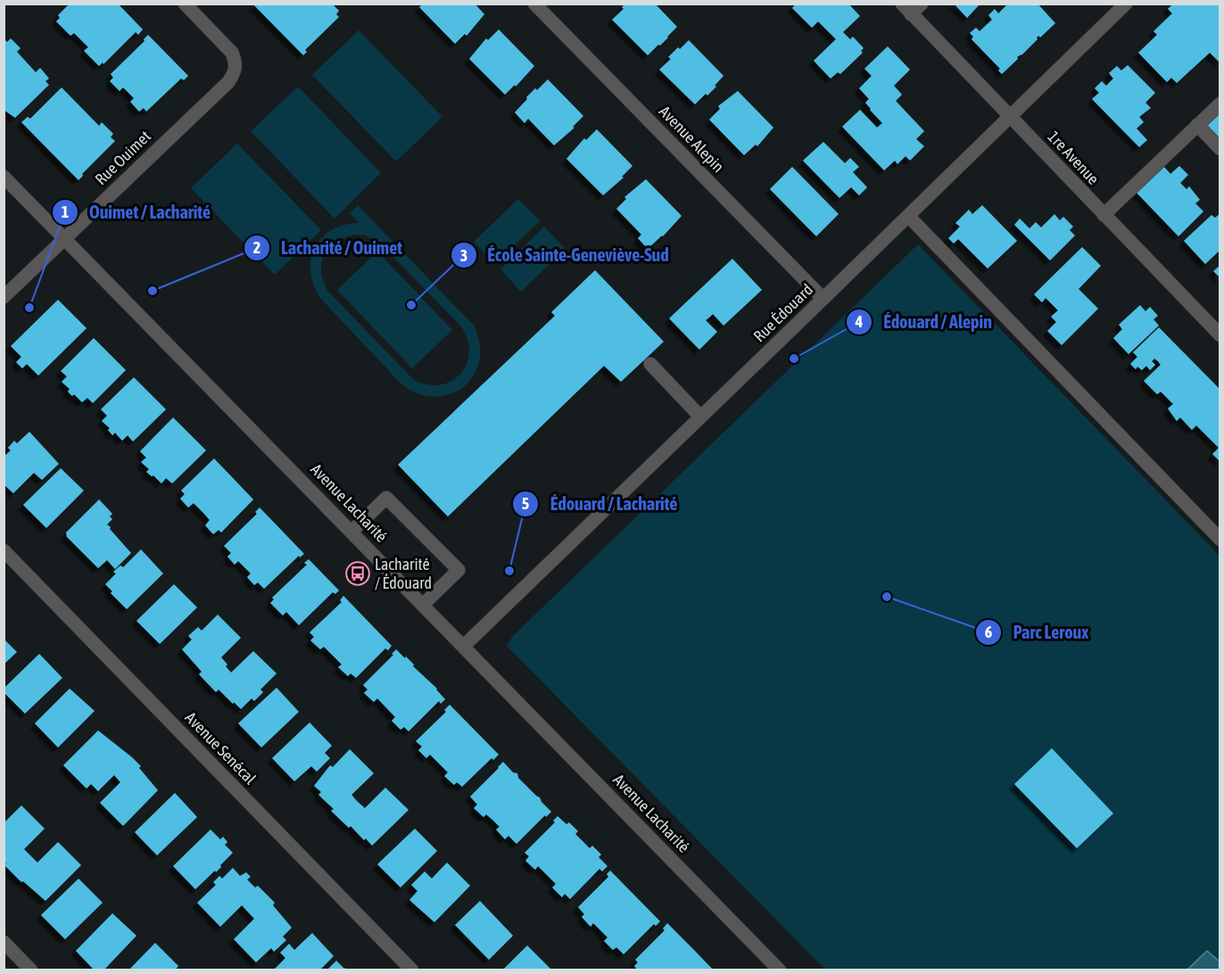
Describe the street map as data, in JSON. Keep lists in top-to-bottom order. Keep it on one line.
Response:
{"streets":{"street":["Avenue Alepin","Rue Ouimet","1re Avenue","Rue Édouard","Avenue Lacharité","Avenue Senécal"]},"crossings":[["Avenue Alepin","Rue Édouard"],["Rue Ouimet","Avenue Lacharité"],["1re Avenue","Rue Édouard"],["Rue Édouard","Avenue Lacharité"]],"places":{"other":["Lacharité / Ouimet","École Sainte-Geneviève-Sud","Ouimet / Lacharité","Édouard / Alepin","Édouard / Lacharité","Parc Leroux"],"bus stop":["Lacharité / Édouard"]}}
